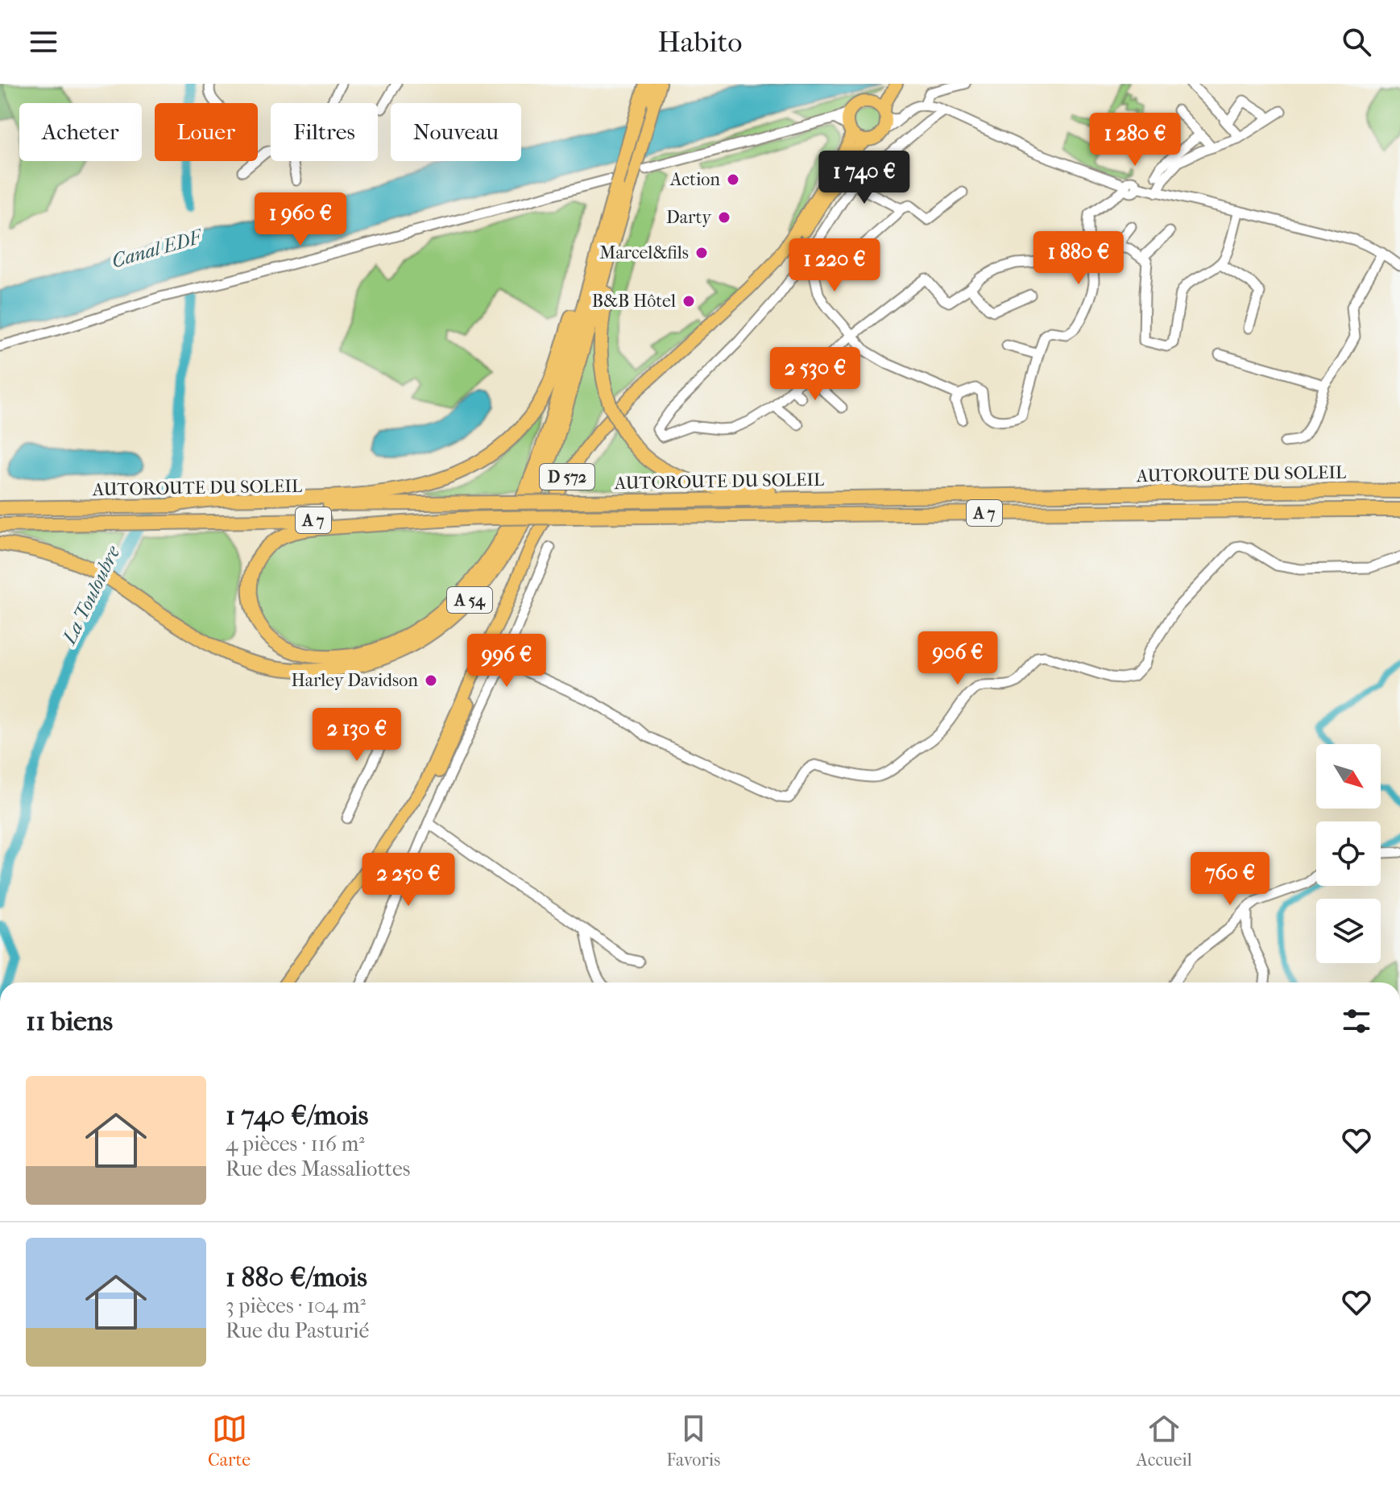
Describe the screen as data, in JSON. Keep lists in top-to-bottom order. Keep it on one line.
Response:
{"streets":{"highway":["AUTOROUTE DU SOLEIL","A 7","A 54"],"main road":["D 572"]},"crossings":[["AUTOROUTE DU SOLEIL","A 54"]],"water":["Canal EDF","La Touloubre"],"places":["Action","Darty","Marcel&fils","B&B Hôtel","Harley Davidson"],"north":"bottom right","page":{"header":"Habito","chip":["Acheter","Louer","Filtres","Nouveau"],"price":["1 280 €","1 740 €","1 960 €","1 880 €","1 220 €","2 530 €","906 €","996 €","2 130 €","760 €","2 250 €"],"heading":"11 biens","list":[{"name":"1 740 €/mois","note":"4 pièces · 116 m² · Rue des Massaliottes"},{"name":"1 880 €/mois","note":"3 pièces · 104 m² · Rue du Pasturié"}],"tabs":["Carte","Favoris","Accueil"]}}
